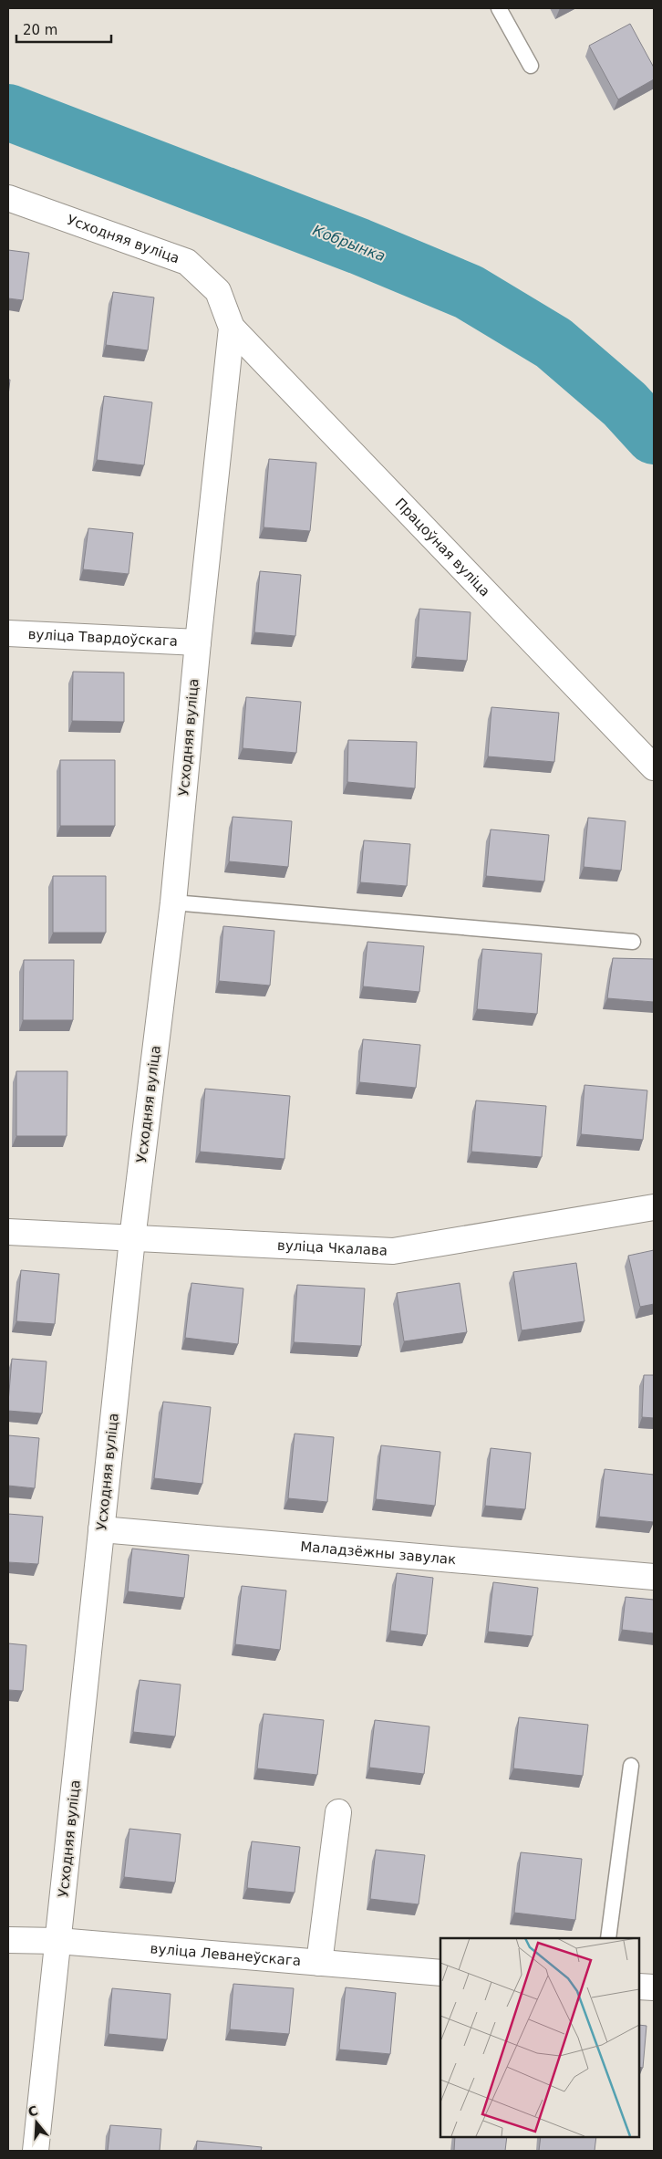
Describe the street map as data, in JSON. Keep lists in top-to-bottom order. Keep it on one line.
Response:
{"streets":{"street":["Усходняя вуліца","Працоўная вуліца","вуліца Твардоўскага","вуліца Чкалава","Маладзёжны завулак","вуліца Леванеўскага"]},"crossings":[["Усходняя вуліца","Працоўная вуліца"],["Усходняя вуліца","вуліца Твардоўскага"],["Усходняя вуліца","вуліца Чкалава"],["Усходняя вуліца","Маладзёжны завулак"],["Усходняя вуліца","вуліца Леванеўскага"]],"water":["Кобрынка"],"scale_bar":"20 m","north":"top"}
